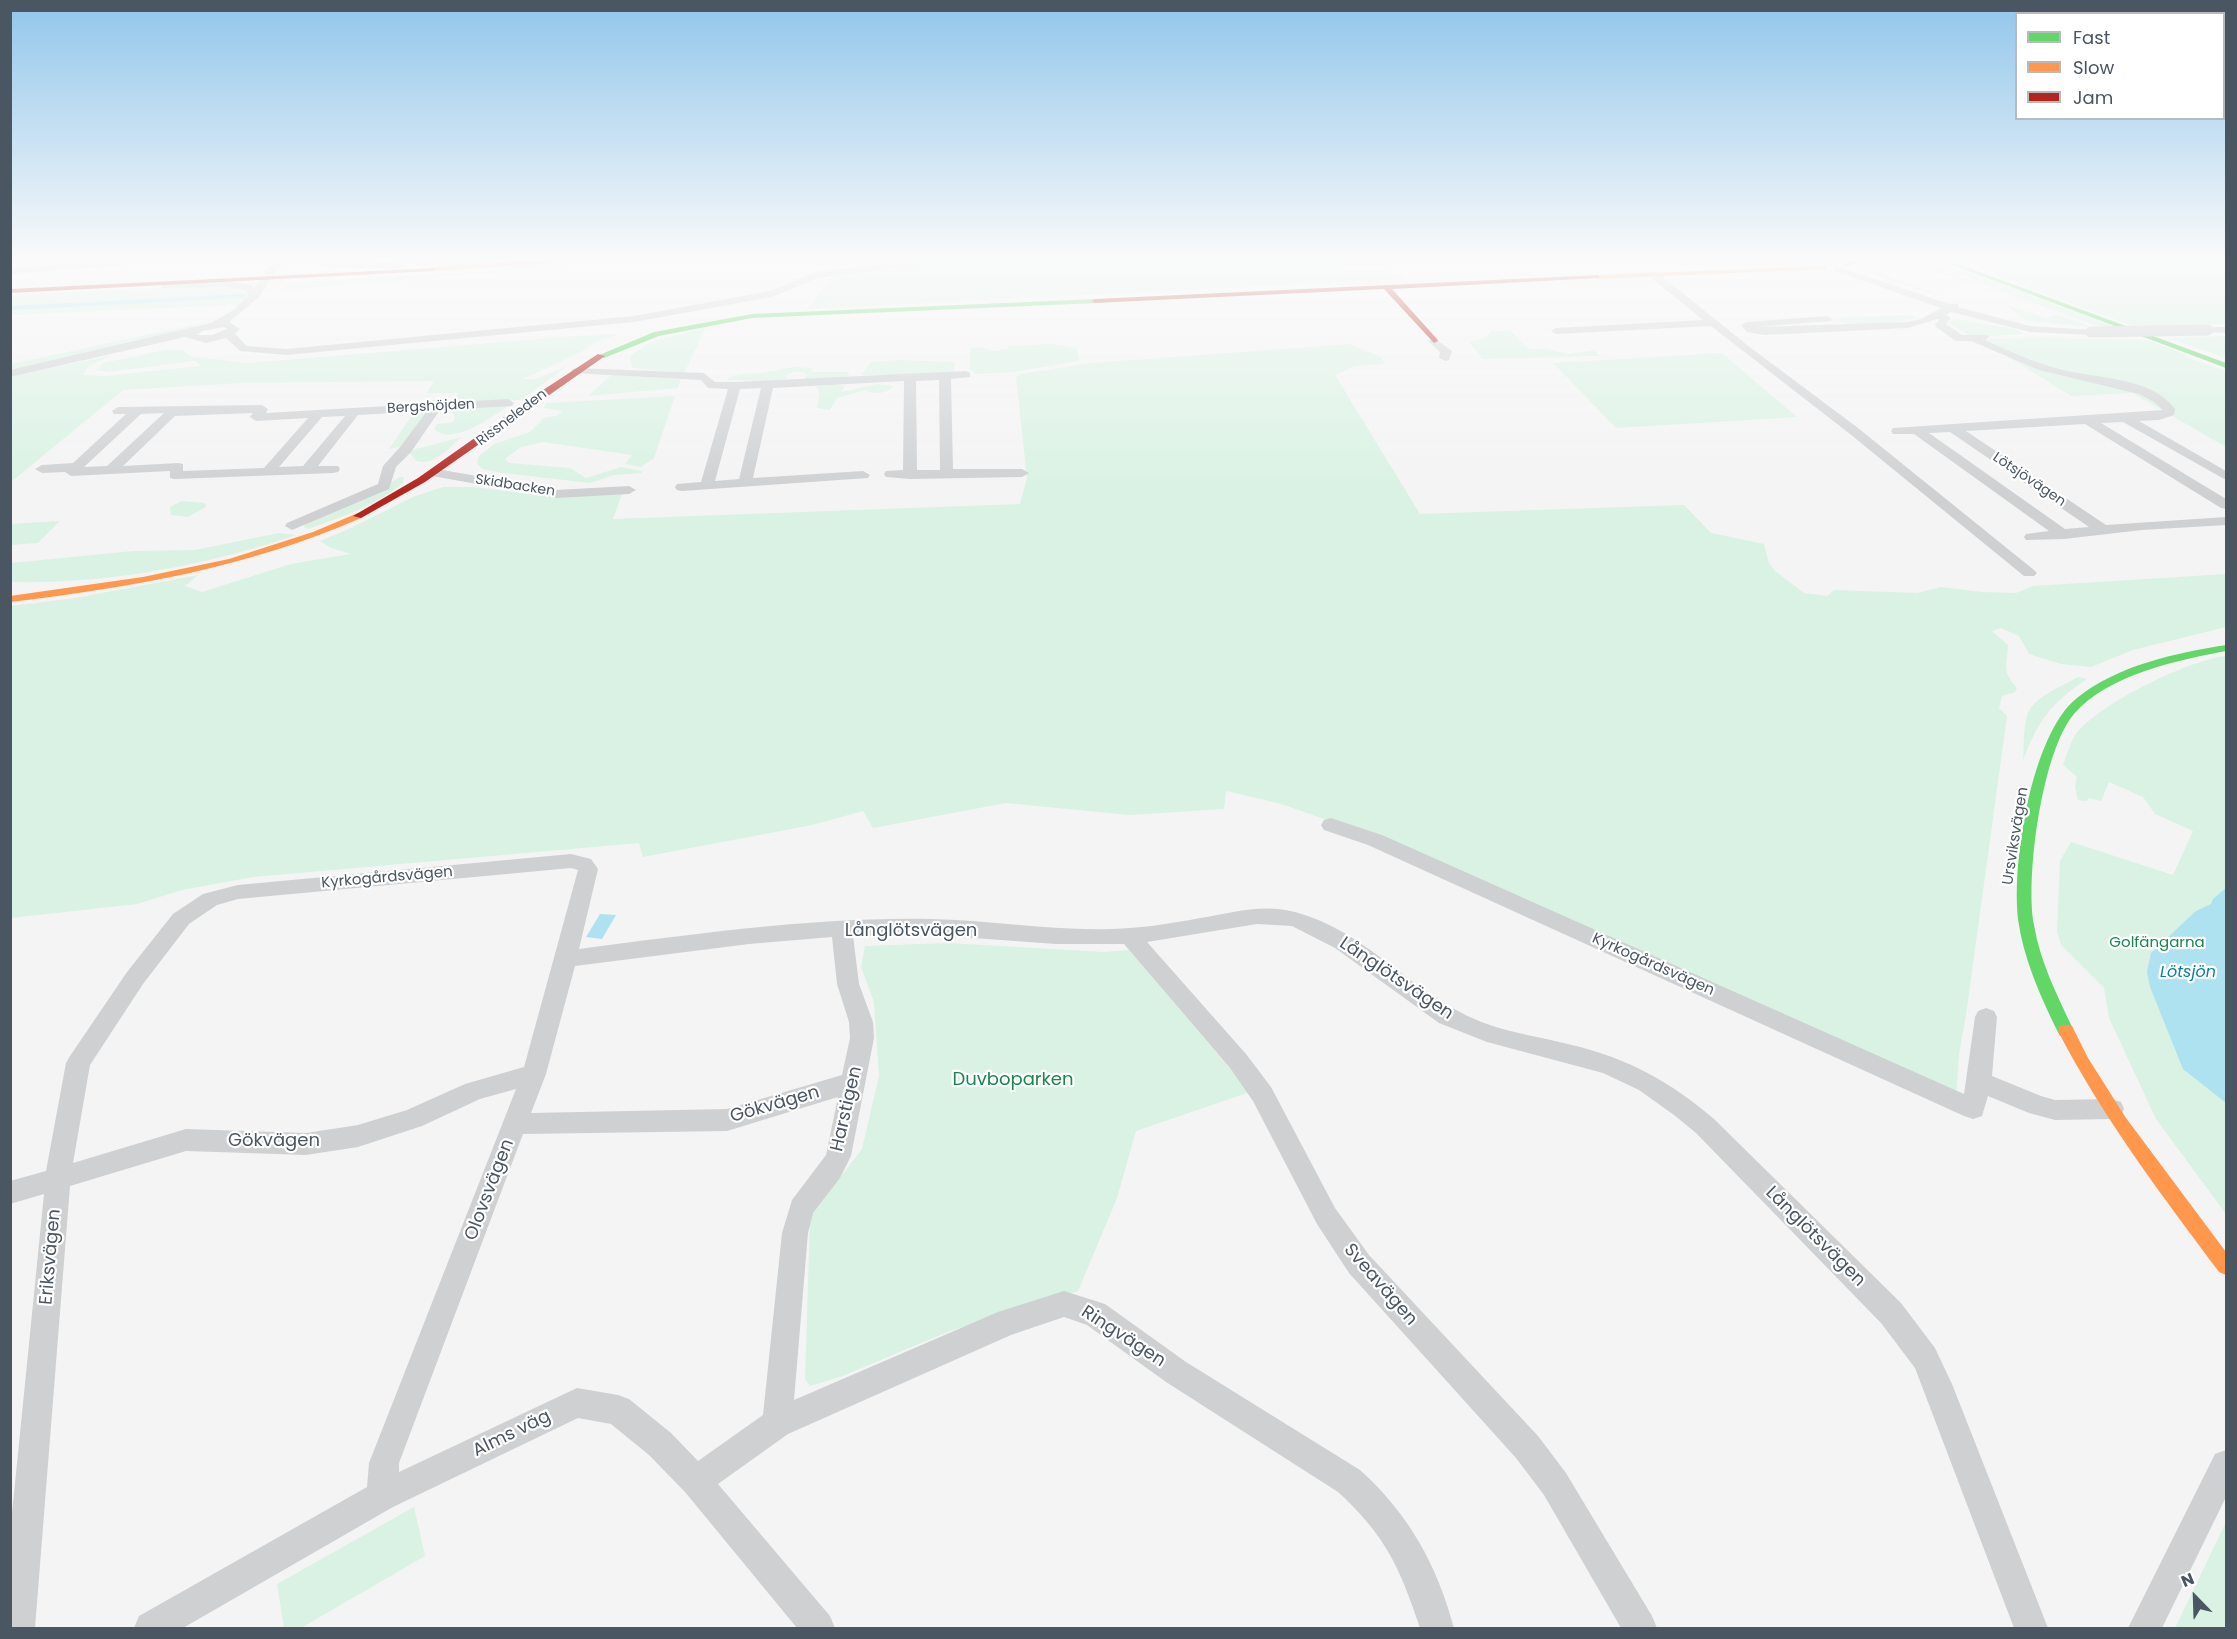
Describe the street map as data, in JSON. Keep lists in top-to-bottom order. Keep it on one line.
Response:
{"streets":{"street":["Bergshöjden","Rissneleden","Lötsjövägen","Skidbacken","Ursviksvägen","Kyrkogårdsvägen","Långlötsvägen","Gökvägen","Harstigen","Olovsvägen","Eriksvägen","Sveavägen","Ringvägen","Alms väg"]},"crossings":[["Rissneleden","Skidbacken"],["Kyrkogårdsvägen","Olovsvägen"],["Kyrkogårdsvägen","Eriksvägen"],["Långlötsvägen","Harstigen"],["Långlötsvägen","Olovsvägen"],["Långlötsvägen","Sveavägen"],["Gökvägen","Harstigen"],["Gökvägen","Olovsvägen"],["Gökvägen","Eriksvägen"],["Harstigen","Ringvägen"],["Olovsvägen","Alms väg"],["Ringvägen","Alms väg"]],"water":["Lötsjön"],"parks":["Golfängarna","Duvboparken"],"legend":["Fast","Slow","Jam"],"north":"top left"}
